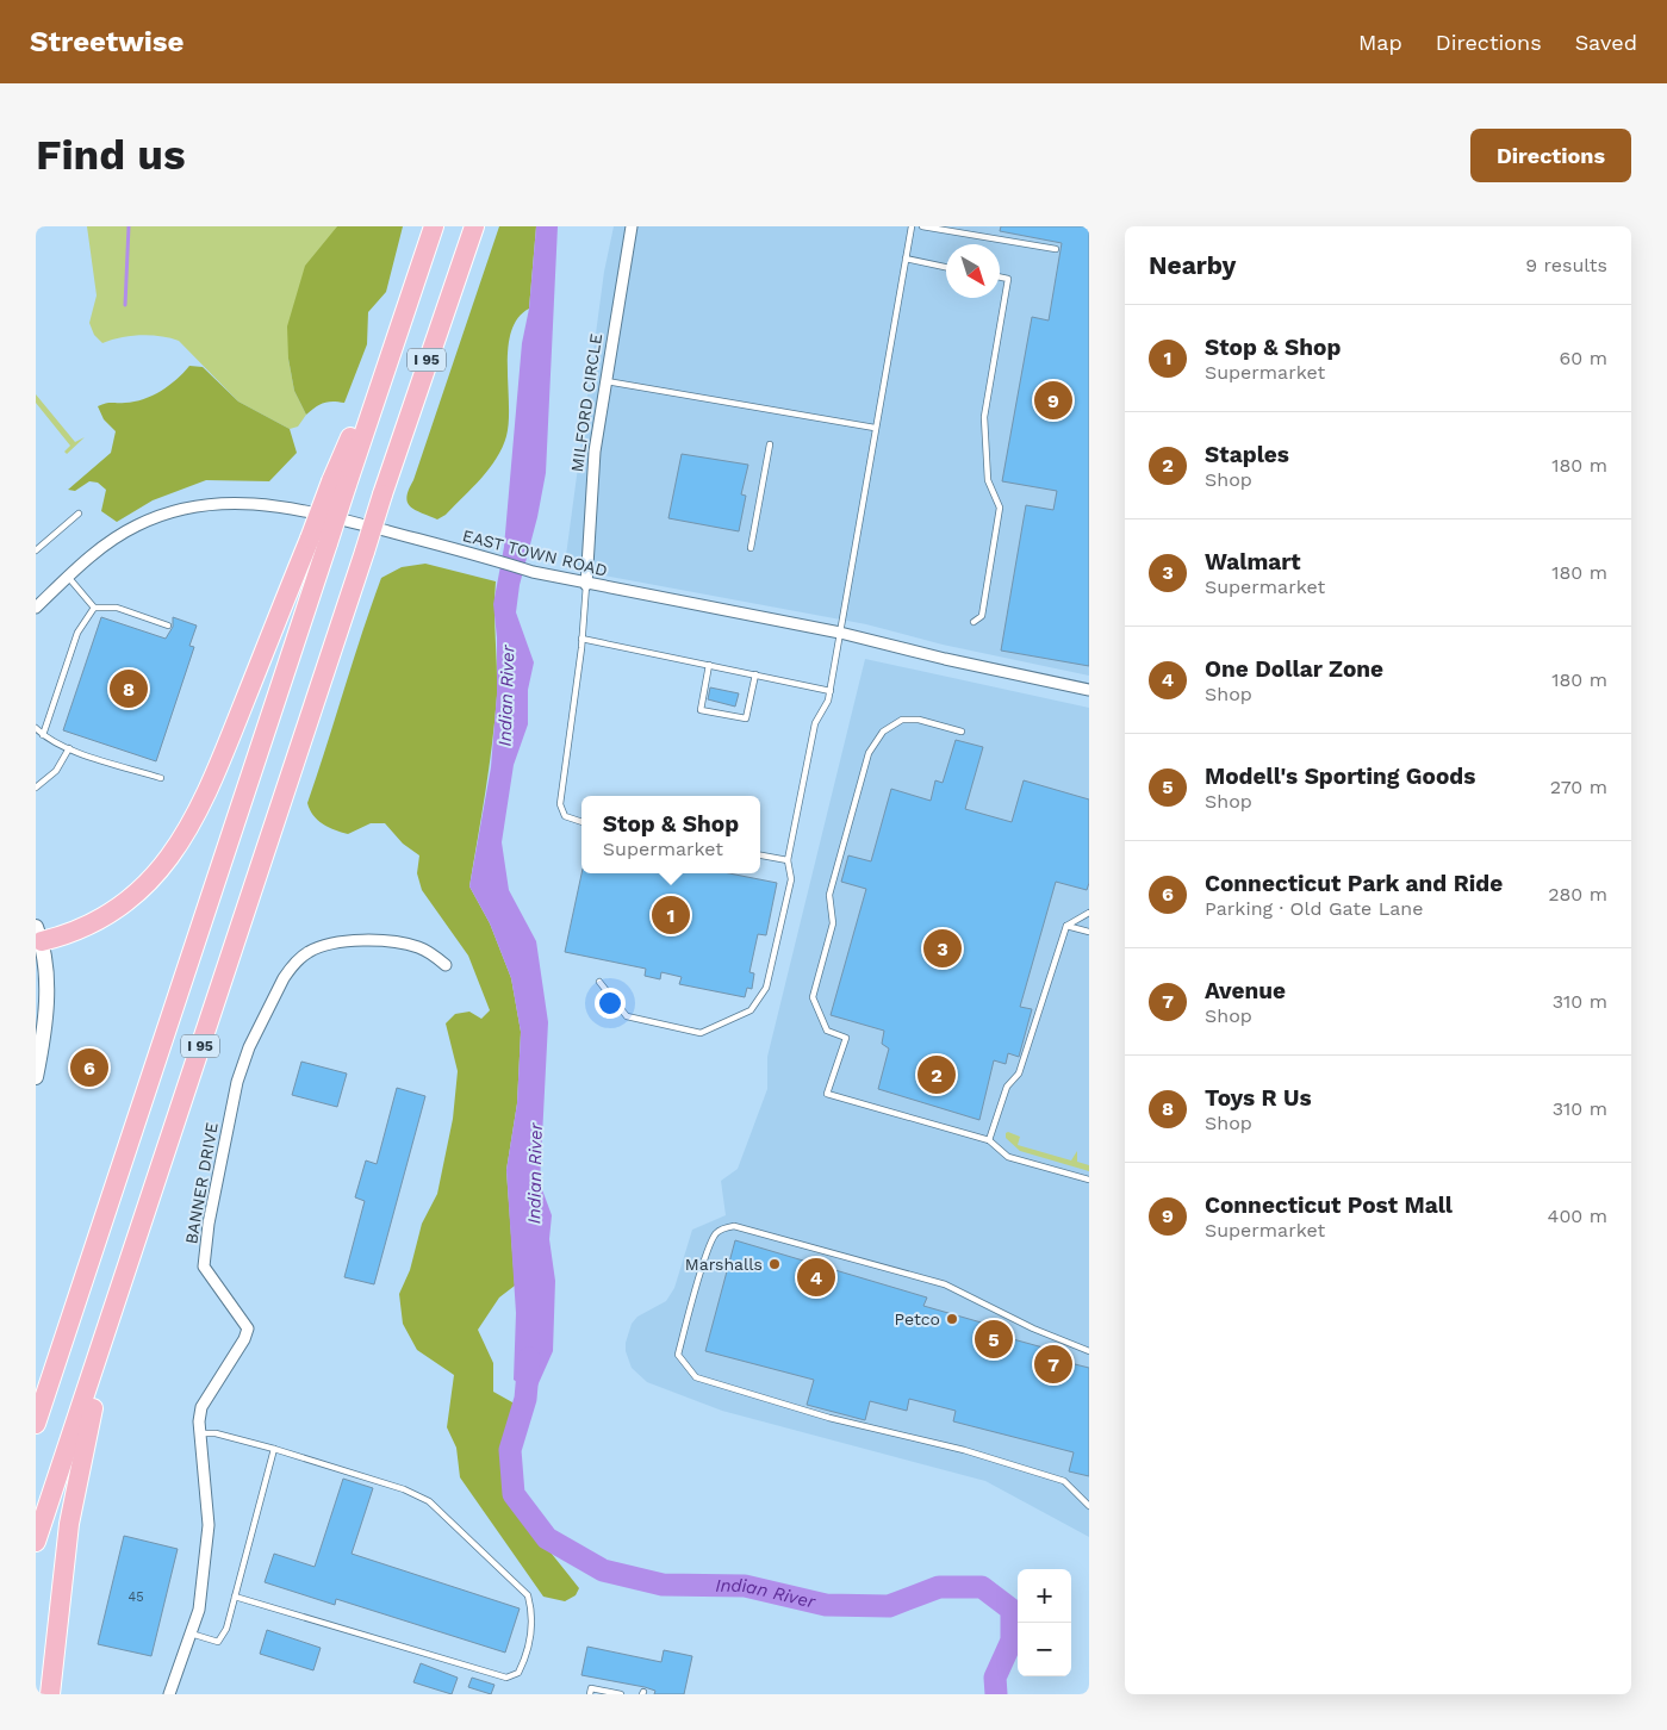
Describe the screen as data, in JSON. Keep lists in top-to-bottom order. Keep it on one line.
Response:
{"streets":{"highway":["I 95"],"street":["MILFORD CIRCLE","EAST TOWN ROAD","BANNER DRIVE"]},"crossings":[["MILFORD CIRCLE","EAST TOWN ROAD"]],"water":["Indian River"],"places":["Marshalls","Petco"],"house_numbers":["45"],"north":"bottom right","page":{"header":"Streetwise","nav":["Map","Directions","Saved"],"buttons":"Directions","title":"Find us","heading":["Nearby","9 results"],"list":[{"mark":"1","name":"Stop & Shop","note":"Supermarket","value":"60 m"},{"mark":"2","name":"Staples","note":"Shop","value":"180 m"},{"mark":"3","name":"Walmart","note":"Supermarket","value":"180 m"},{"mark":"4","name":"One Dollar Zone","note":"Shop","value":"180 m"},{"mark":"5","name":"Modell's Sporting Goods","note":"Shop","value":"270 m"},{"mark":"6","name":"Connecticut Park and Ride","note":"Parking · Old Gate Lane","value":"280 m"},{"mark":"7","name":"Avenue","note":"Shop","value":"310 m"},{"mark":"8","name":"Toys R Us","note":"Shop","value":"310 m"},{"mark":"9","name":"Connecticut Post Mall","note":"Supermarket","value":"400 m"}],"pins":["9","8","1","3","6","2","4","5","7"],"popup":["Stop & Shop","Supermarket"],"map_buttons":["+","−"]}}
